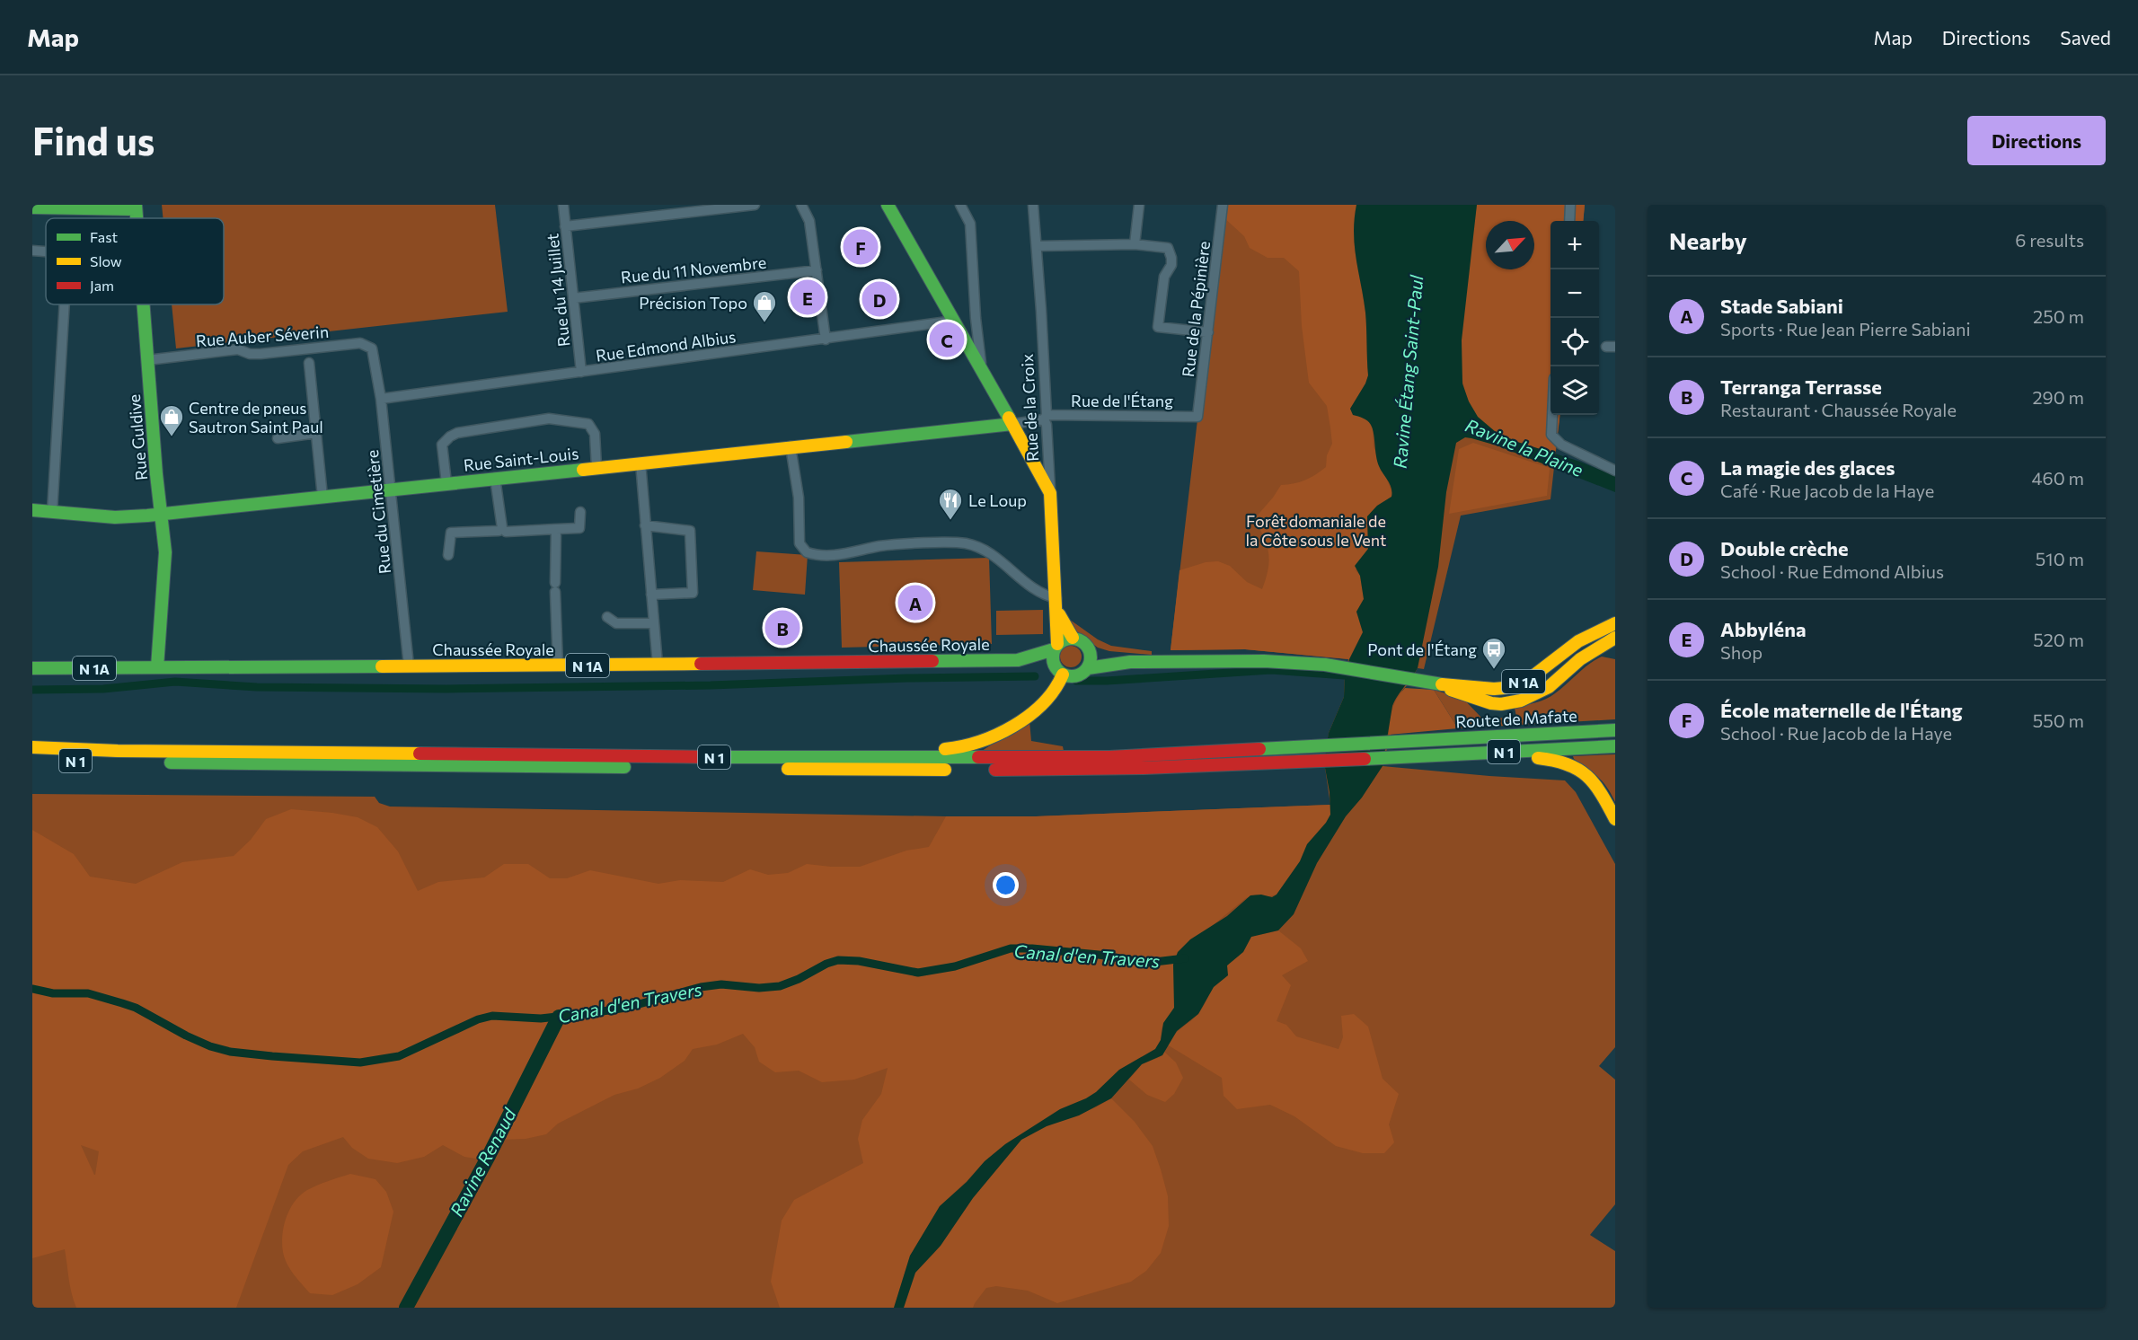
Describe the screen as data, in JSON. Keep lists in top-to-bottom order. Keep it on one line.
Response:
{"streets":{"main road":["Rue de la Croix","Rue Guldive","Rue Saint-Louis","Chaussée Royale","N 1A","Route de Mafate","N 1"],"street":["Rue du 11 Novembre","Rue du 14 Juillet","Rue de la Pépinière","Rue Auber Séverin","Rue Edmond Albius","Rue de l'Étang","Rue du Cimetière"]},"crossings":[["Rue du 11 Novembre","Rue du 14 Juillet"],["Rue du 14 Juillet","Rue Edmond Albius"],["Rue de la Pépinière","Rue de l'Étang"],["Rue Auber Séverin","Rue Guldive"],["Rue Auber Séverin","Rue Saint-Louis"],["Rue Auber Séverin","Rue du Cimetière"],["Rue Edmond Albius","Rue du Cimetière"],["Rue de l'Étang","Rue de la Croix"],["Rue de l'Étang","Rue Saint-Louis"],["Rue de la Croix","Chaussée Royale"],["Rue de la Croix","N 1A"],["Rue Guldive","Rue Saint-Louis"],["Rue Guldive","Chaussée Royale"],["Rue Saint-Louis","Rue du Cimetière"],["Rue du Cimetière","Chaussée Royale"],["Chaussée Royale","N 1A"],["Route de Mafate","N 1"]],"water":["Ravine Étang Saint-Paul","Ravine la Plaine","Canal d'en Travers","Ravine Renaud"],"parks":["Forêt domaniale de la Côte sous le Vent"],"places":{"shop":["Précision Topo","Centre de pneus Sautron Saint Paul"],"restaurant":["Le Loup"],"bus stop":["Pont de l'Étang"]},"legend":["Fast","Slow","Jam"],"north":"top right","page":{"header":"Map","nav":["Map","Directions","Saved"],"buttons":"Directions","title":"Find us","heading":["Nearby","6 results"],"map_buttons":["+","−"],"pins":["F","E","D","C","A","B"],"list":[{"mark":"A","name":"Stade Sabiani","note":"Sports · Rue Jean Pierre Sabiani","value":"250 m"},{"mark":"B","name":"Terranga Terrasse","note":"Restaurant · Chaussée Royale","value":"290 m"},{"mark":"C","name":"La magie des glaces","note":"Café · Rue Jacob de la Haye","value":"460 m"},{"mark":"D","name":"Double crèche","note":"School · Rue Edmond Albius","value":"510 m"},{"mark":"E","name":"Abbyléna","note":"Shop","value":"520 m"},{"mark":"F","name":"École maternelle de l'Étang","note":"School · Rue Jacob de la Haye","value":"550 m"}]}}
